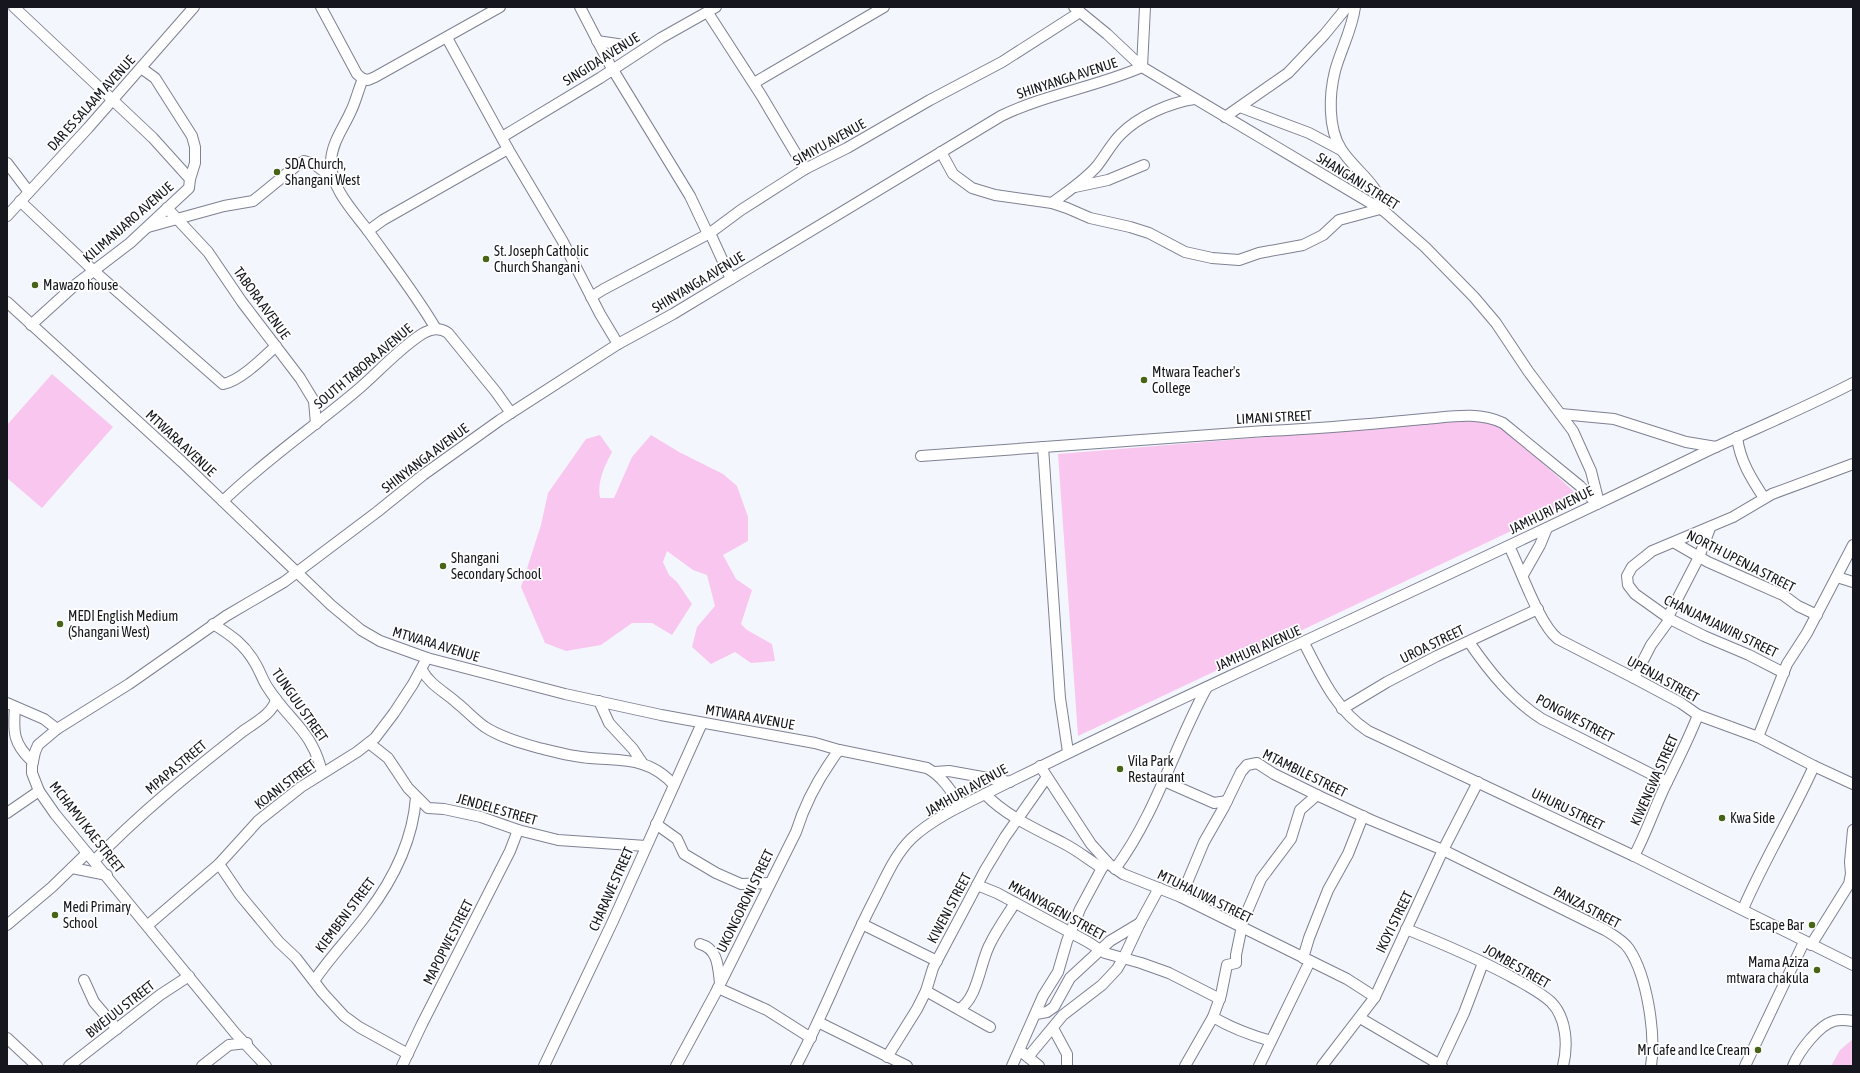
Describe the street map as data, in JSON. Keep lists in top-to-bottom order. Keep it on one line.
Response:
{"streets":{"street":["SINGIDA AVENUE","SHINYANGA AVENUE","DAR ES SALAAM AVENUE","SIMIYU AVENUE","SHANGANI STREET","KILIMANJARO AVENUE","TABORA AVENUE","SOUTH TABORA AVENUE","LIMANI STREET","MTWARA AVENUE","JAMHURI AVENUE","NORTH UPENJA STREET","CHANJAMJAWIRI STREET","UROA STREET","UPENJA STREET","TUNGUU STREET","PONGWE STREET","MPAPA STREET","MTAMBILE STREET","KIWENGWA STREET","KOANI STREET","JENDELE STREET","UHURU STREET","MCHAMVI KAE STREET","CHARAWE STREET","MTUHALIWA STREET","UKONGORONI STREET","PANZA STREET","KIWENI STREET","MKANYAGENI STREET","KIEMBENI STREET","IKOYI STREET","MAPOPWE STREET","JOMBE STREET","BWEJUU STREET"]},"crossings":[["SHINYANGA AVENUE","SHANGANI STREET"],["SHINYANGA AVENUE","SOUTH TABORA AVENUE"],["SHINYANGA AVENUE","MTWARA AVENUE"],["SHINYANGA AVENUE","MCHAMVI KAE STREET"],["DAR ES SALAAM AVENUE","KILIMANJARO AVENUE"],["SIMIYU AVENUE","SHANGANI STREET"],["SHANGANI STREET","LIMANI STREET"],["SHANGANI STREET","JAMHURI AVENUE"],["KILIMANJARO AVENUE","TABORA AVENUE"],["KILIMANJARO AVENUE","MTWARA AVENUE"],["TABORA AVENUE","SOUTH TABORA AVENUE"],["SOUTH TABORA AVENUE","MTWARA AVENUE"],["LIMANI STREET","JAMHURI AVENUE"],["MTWARA AVENUE","JAMHURI AVENUE"],["MTWARA AVENUE","KOANI STREET"],["MTWARA AVENUE","MCHAMVI KAE STREET"],["MTWARA AVENUE","CHARAWE STREET"],["MTWARA AVENUE","UKONGORONI STREET"],["JAMHURI AVENUE","UPENJA STREET"],["JAMHURI AVENUE","UHURU STREET"],["JAMHURI AVENUE","MTUHALIWA STREET"],["NORTH UPENJA STREET","CHANJAMJAWIRI STREET"],["UROA STREET","UPENJA STREET"],["UROA STREET","PONGWE STREET"],["UROA STREET","UHURU STREET"],["UPENJA STREET","KIWENGWA STREET"],["TUNGUU STREET","MPAPA STREET"],["TUNGUU STREET","KOANI STREET"],["TUNGUU STREET","MCHAMVI KAE STREET"],["PONGWE STREET","KIWENGWA STREET"],["MPAPA STREET","MCHAMVI KAE STREET"],["MTAMBILE STREET","MTUHALIWA STREET"],["MTAMBILE STREET","PANZA STREET"],["MTAMBILE STREET","IKOYI STREET"],["KIWENGWA STREET","UHURU STREET"],["KOANI STREET","JENDELE STREET"],["KOANI STREET","MCHAMVI KAE STREET"],["KOANI STREET","KIEMBENI STREET"],["JENDELE STREET","CHARAWE STREET"],["JENDELE STREET","KIEMBENI STREET"],["JENDELE STREET","MAPOPWE STREET"],["UHURU STREET","IKOYI STREET"],["MCHAMVI KAE STREET","BWEJUU STREET"],["MTUHALIWA STREET","KIWENI STREET"],["MTUHALIWA STREET","IKOYI STREET"],["PANZA STREET","IKOYI STREET"],["KIWENI STREET","MKANYAGENI STREET"],["KIEMBENI STREET","MAPOPWE STREET"],["IKOYI STREET","JOMBE STREET"]],"places":["SDA Church, Shangani West","St. Joseph Catholic Church Shangani","Mawazo house","Mtwara Teacher's College","Shangani Secondary School","MEDI English Medium (Shangani West)","Vila Park Restaurant","Kwa Side","Medi Primary School","Escape Bar","Mama Aziza mtwara chakula","Mr Cafe and Ice Cream"]}
